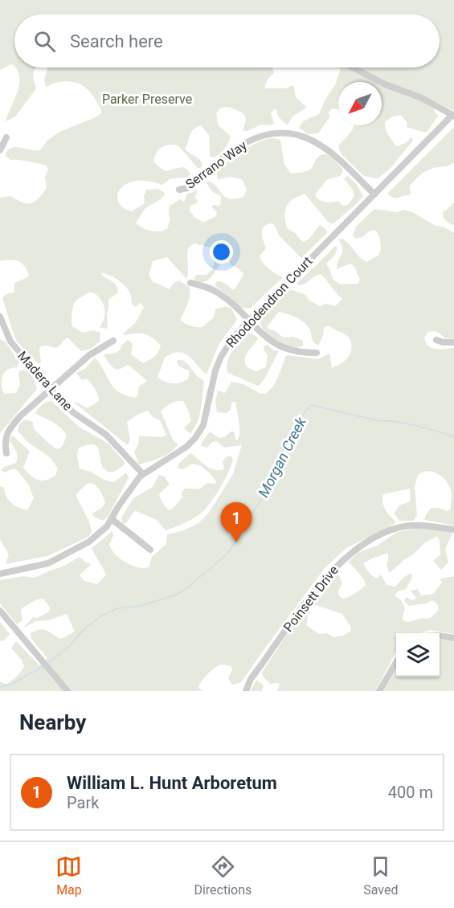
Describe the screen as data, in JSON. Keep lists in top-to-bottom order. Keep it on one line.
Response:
{"streets":{"street":["Serrano Way","Rhododendron Court","Madera Lane","Poinsett Drive"]},"crossings":[["Serrano Way","Rhododendron Court"],["Rhododendron Court","Madera Lane"]],"water":["Morgan Creek"],"parks":["Parker Preserve"],"north":"bottom left","page":{"search":"Search here","pins":"1","heading":"Nearby","list":[{"mark":"1","name":"William L. Hunt Arboretum","note":"Park","value":"400 m"}],"nav":["Map","Directions","Saved"]}}
